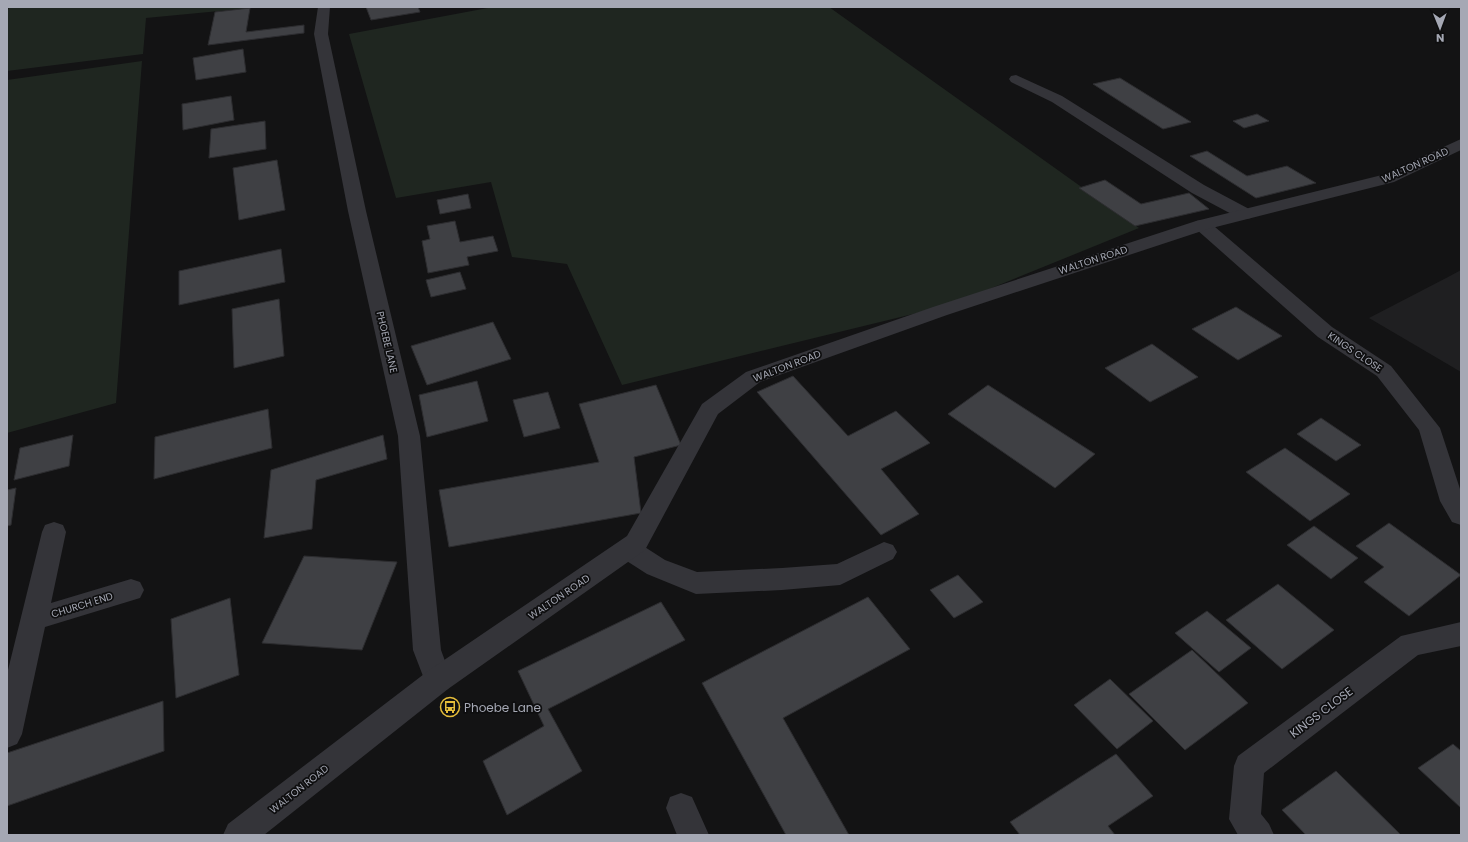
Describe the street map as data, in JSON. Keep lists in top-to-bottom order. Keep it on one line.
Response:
{"streets":{"street":["WALTON ROAD","PHOEBE LANE","KINGS CLOSE","CHURCH END"]},"crossings":[["WALTON ROAD","PHOEBE LANE"],["WALTON ROAD","KINGS CLOSE"]],"places":{"bus stop":["Phoebe Lane"]},"north":"bottom"}
